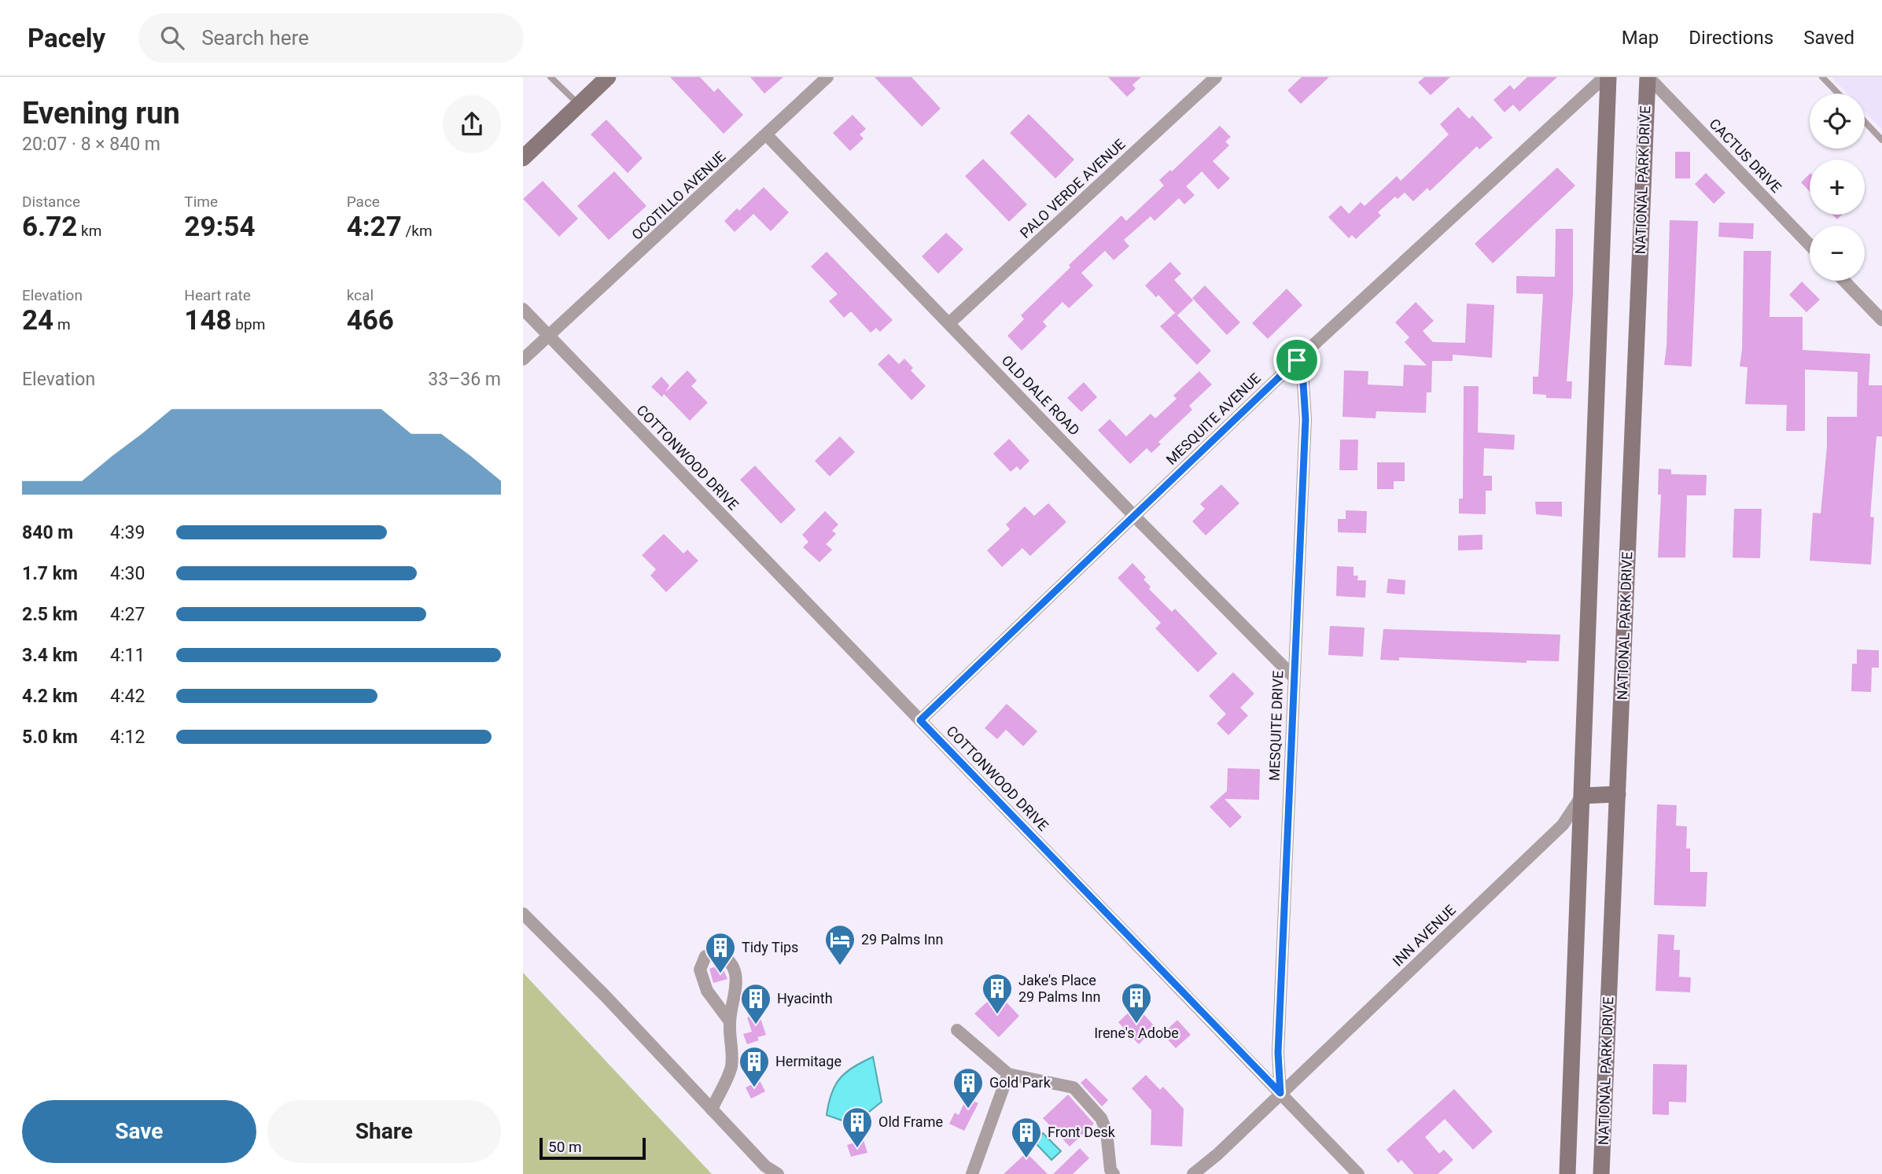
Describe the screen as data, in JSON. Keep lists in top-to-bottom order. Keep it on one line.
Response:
{"streets":{"street":["CACTUS DRIVE","NATIONAL PARK DRIVE","PALO VERDE AVENUE","OCOTILLO AVENUE","OLD DALE ROAD","MESQUITE AVENUE","COTTONWOOD DRIVE","MESQUITE DRIVE","INN AVENUE"]},"crossings":[["CACTUS DRIVE","NATIONAL PARK DRIVE"],["PALO VERDE AVENUE","OLD DALE ROAD"],["OCOTILLO AVENUE","OLD DALE ROAD"],["OCOTILLO AVENUE","COTTONWOOD DRIVE"],["OLD DALE ROAD","MESQUITE AVENUE"],["OLD DALE ROAD","MESQUITE DRIVE"],["MESQUITE AVENUE","COTTONWOOD DRIVE"],["MESQUITE AVENUE","MESQUITE DRIVE"],["COTTONWOOD DRIVE","MESQUITE DRIVE"],["COTTONWOOD DRIVE","INN AVENUE"],["MESQUITE DRIVE","INN AVENUE"]],"places":{"hotel":["29 Palms Inn"],"building":["Tidy Tips","Jake's Place 29 Palms Inn","Irene's Adobe","Hyacinth","Hermitage","Gold Park","Old Frame","Front Desk"]},"scale_bar":"50 m","page":{"header":"Pacely","search":"Search here","nav":["Map","Directions","Saved"],"heading":["Evening run","20:07 · 8 × 840 m"],"map_buttons":["+","−"],"stats":[["Distance","6.72 km"],["Time","29:54"],["Pace","4:27 /km"],["Elevation","24 m"],["Heart rate","148 bpm"],["kcal","466"]],"chart":["Elevation","33–36 m"],"list":[{"name":"840 m","note":"4:39"},{"name":"1.7 km","note":"4:30"},{"name":"2.5 km","note":"4:27"},{"name":"3.4 km","note":"4:11"},{"name":"4.2 km","note":"4:42"},{"name":"5.0 km","note":"4:12"}],"buttons":["Save","Share"],"scale":"50 m"}}
